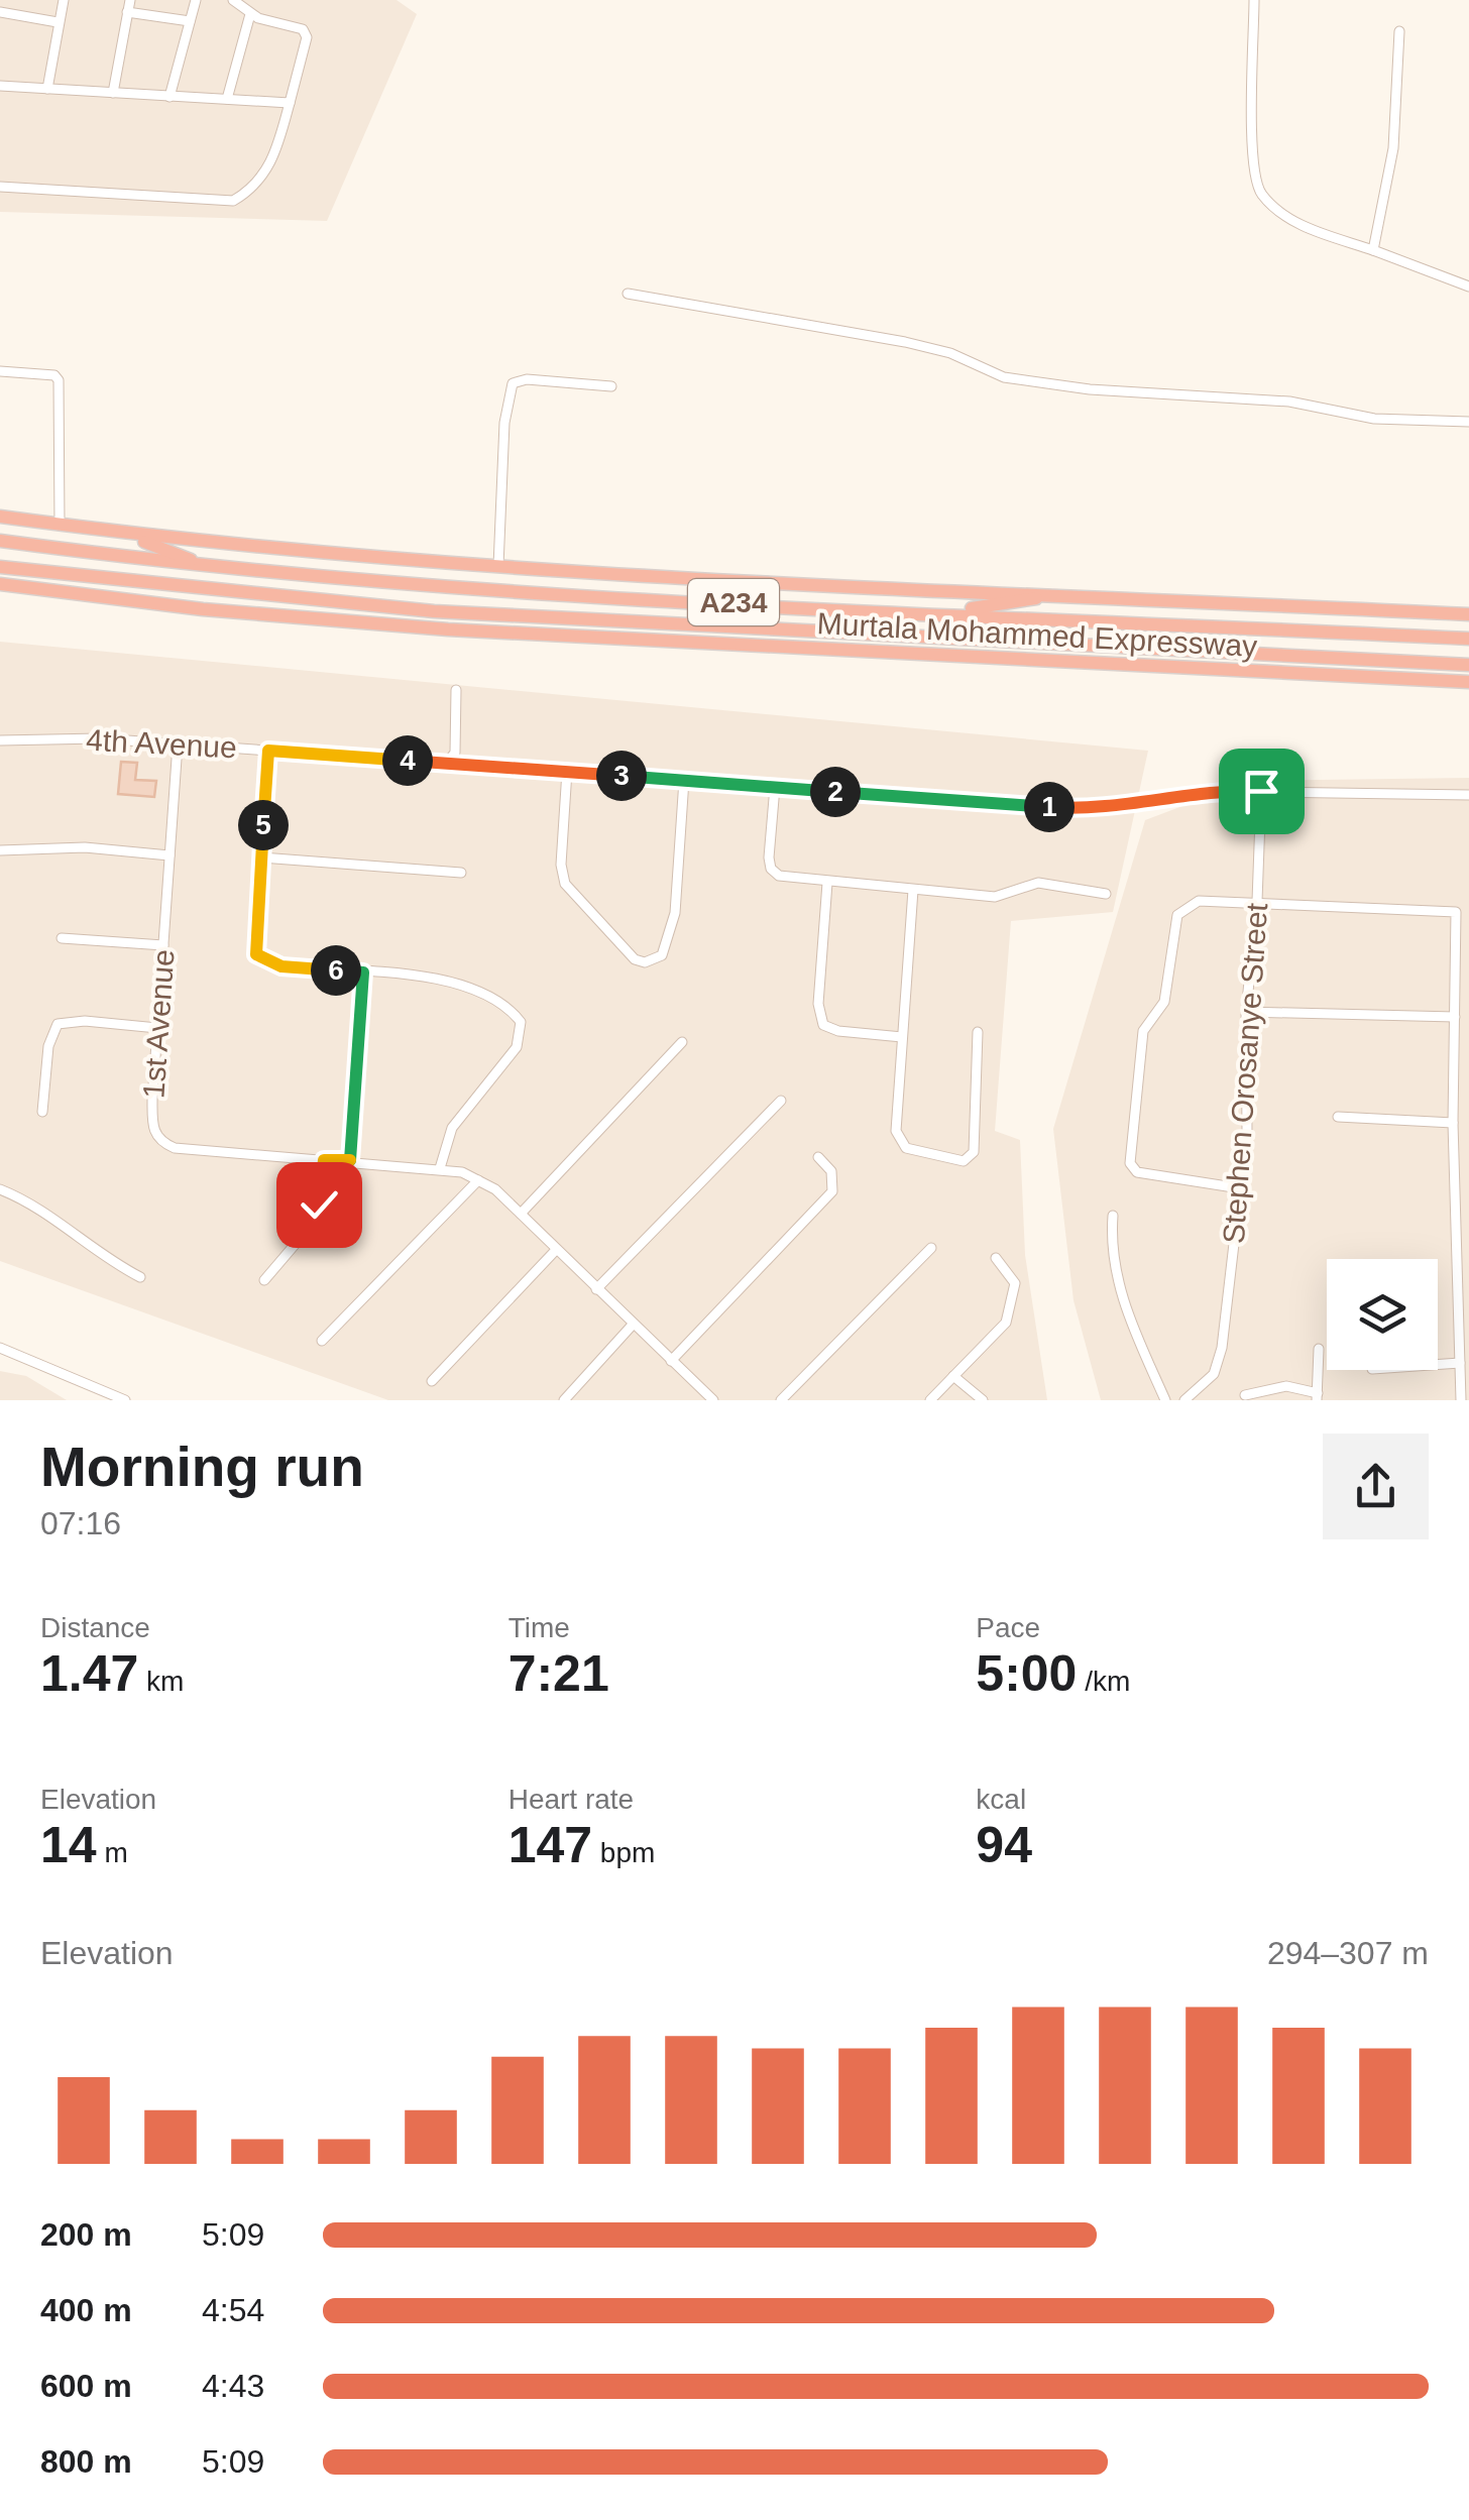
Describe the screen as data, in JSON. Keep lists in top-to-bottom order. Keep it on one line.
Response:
{"streets":{"highway":["A234","Murtala Mohammed Expressway"],"street":["4th Avenue","1st Avenue","Stephen Orosanye Street"]},"crossings":[["4th Avenue","1st Avenue"],["4th Avenue","Stephen Orosanye Street"]],"page":{"pins":["4","3","2","1","5","6"],"heading":["Morning run","07:16"],"stats":[["Distance","1.47 km"],["Time","7:21"],["Pace","5:00 /km"],["Elevation","14 m"],["Heart rate","147 bpm"],["kcal","94"]],"chart":["Elevation","294–307 m"],"list":[{"name":"200 m","note":"5:09"},{"name":"400 m","note":"4:54"},{"name":"600 m","note":"4:43"},{"name":"800 m","note":"5:09"}]}}
